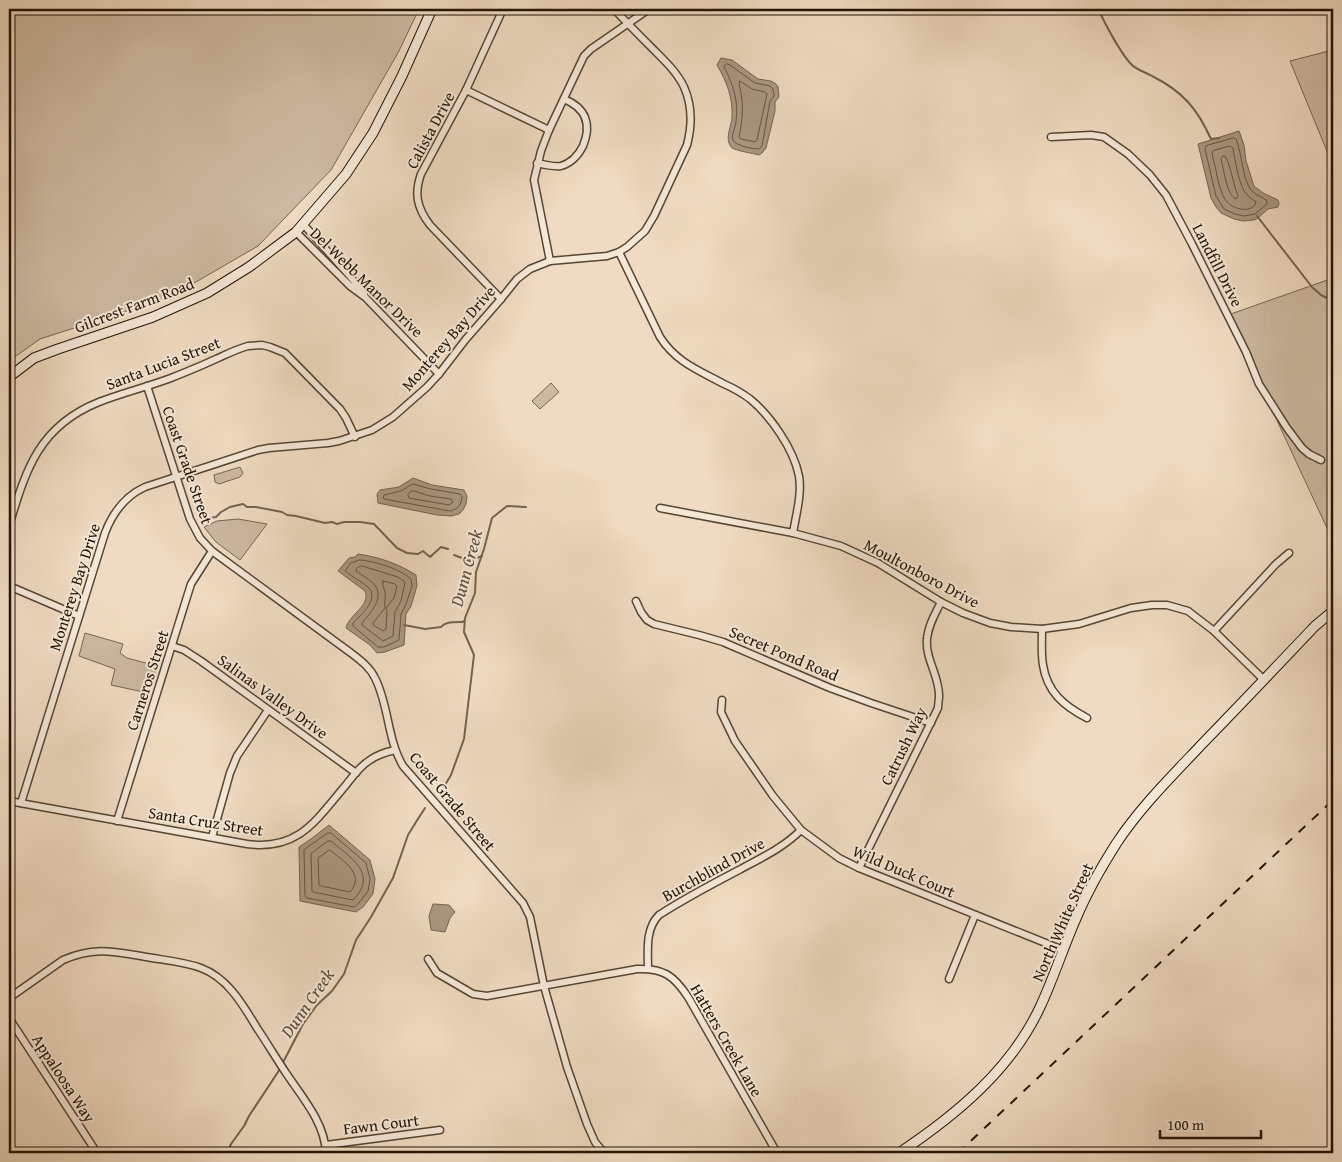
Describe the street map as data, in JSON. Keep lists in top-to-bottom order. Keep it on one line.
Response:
{"streets":{"main road":["Gilcrest Farm Road","North White Street"],"street":["Calista Drive","Landfill Drive","Del Webb Manor Drive","Monterey Bay Drive","Santa Lucia Street","Coast Grade Street","Moultonboro Drive","Secret Pond Road","Carneros Street","Salinas Valley Drive","Catrush Way","Santa Cruz Street","Burchblind Drive","Wild Duck Court","Hatters Creek Lane","Appaloosa Way","Fawn Court"]},"crossings":[["Calista Drive","Monterey Bay Drive"],["Del Webb Manor Drive","Gilcrest Farm Road"],["Del Webb Manor Drive","Monterey Bay Drive"],["Monterey Bay Drive","Santa Lucia Street"],["Monterey Bay Drive","Coast Grade Street"],["Monterey Bay Drive","Santa Cruz Street"],["Santa Lucia Street","Coast Grade Street"],["Coast Grade Street","Carneros Street"],["Coast Grade Street","Santa Cruz Street"],["Coast Grade Street","Hatters Creek Lane"],["Moultonboro Drive","Catrush Way"],["Moultonboro Drive","North White Street"],["Secret Pond Road","Catrush Way"],["Carneros Street","Salinas Valley Drive"],["Carneros Street","Santa Cruz Street"],["Salinas Valley Drive","Santa Cruz Street"],["Catrush Way","Wild Duck Court"],["Burchblind Drive","Wild Duck Court"],["Burchblind Drive","Hatters Creek Lane"],["Wild Duck Court","North White Street"]],"water":["Dunn Creek"],"scale_bar":"100 m"}
